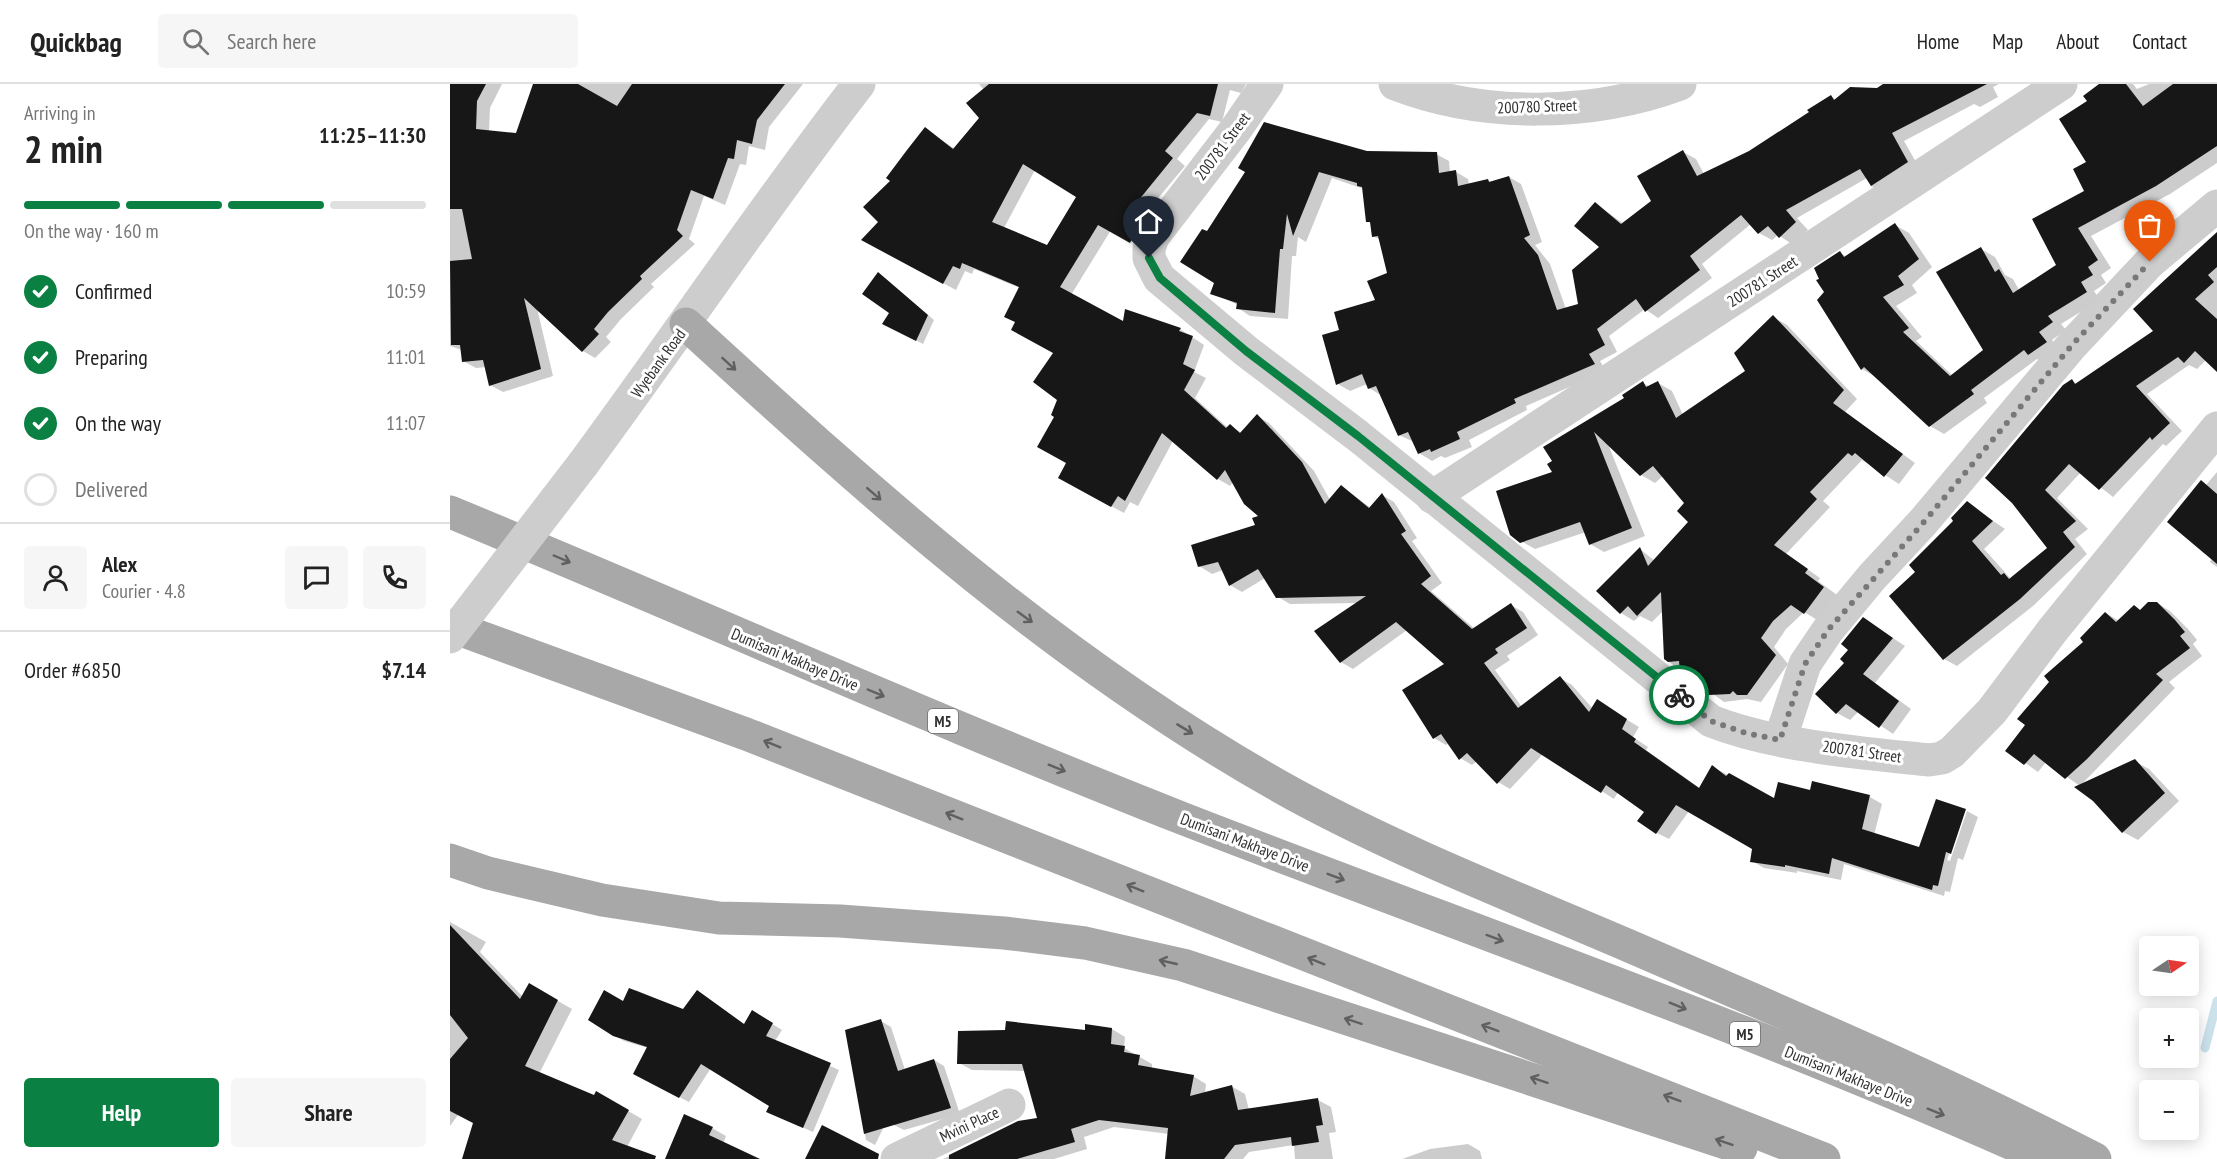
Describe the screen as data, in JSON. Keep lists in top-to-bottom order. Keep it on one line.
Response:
{"streets":{"main road":["Dumisani Makhaye Drive","M5"],"street":["200780 Street","200781 Street","Wyebank Road","Mvini Place"]},"north":"right","page":{"header":"Quickbag","search":"Search here","nav":["Home","Map","About","Contact"],"heading":["2 min","Arriving in","11:25–11:30"],"panel":["Alex","Courier · 4.8","Order #6850","$7.14"],"bar":"On the way · 160 m","list":[["Confirmed","10:59"],["Preparing","11:01"],["On the way","11:07"],"Delivered"],"map_buttons":["+","−"],"buttons":["Help","Share"]}}
